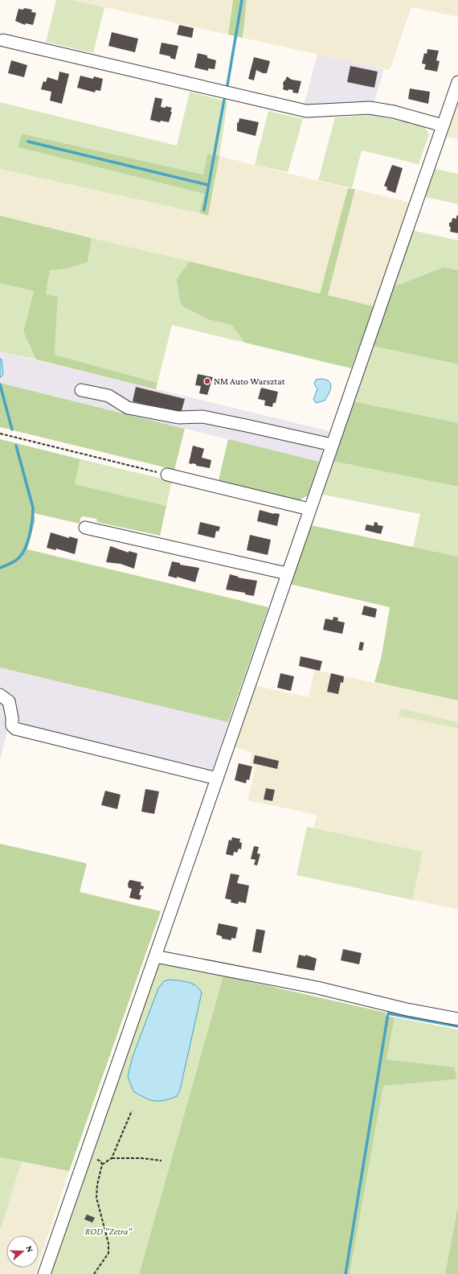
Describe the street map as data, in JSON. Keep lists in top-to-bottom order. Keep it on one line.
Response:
{"parks":["ROD \"Zetra\""],"places":["NM Auto Warsztat"],"north":"right"}
